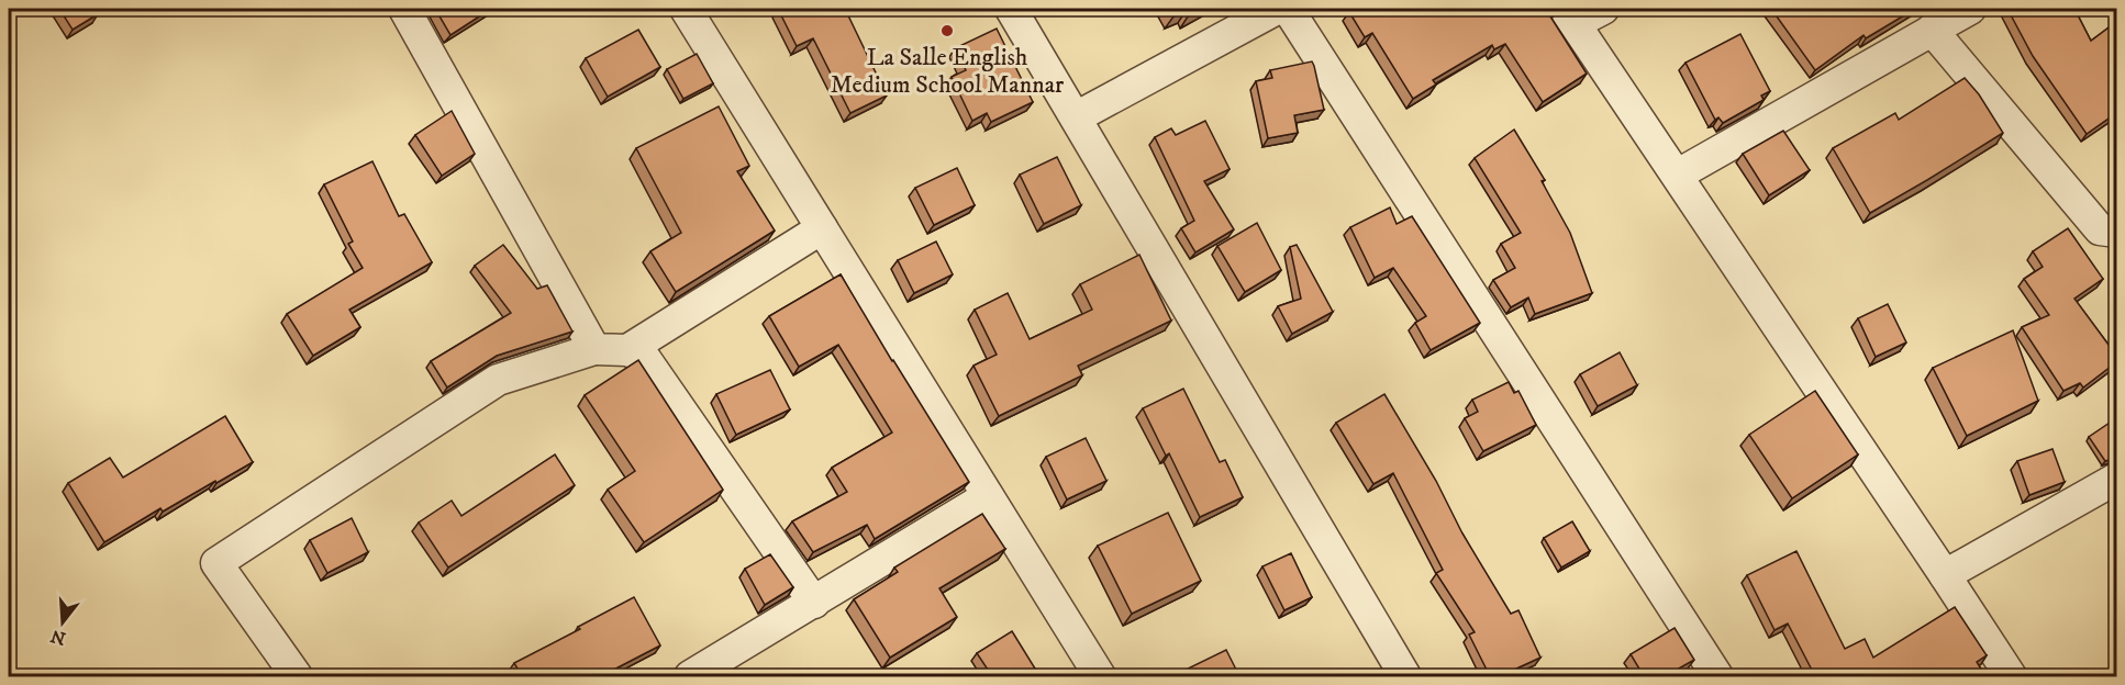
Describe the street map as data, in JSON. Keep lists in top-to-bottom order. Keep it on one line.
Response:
{"places":["La Salle English Medium School Mannar"],"north":"bottom"}
